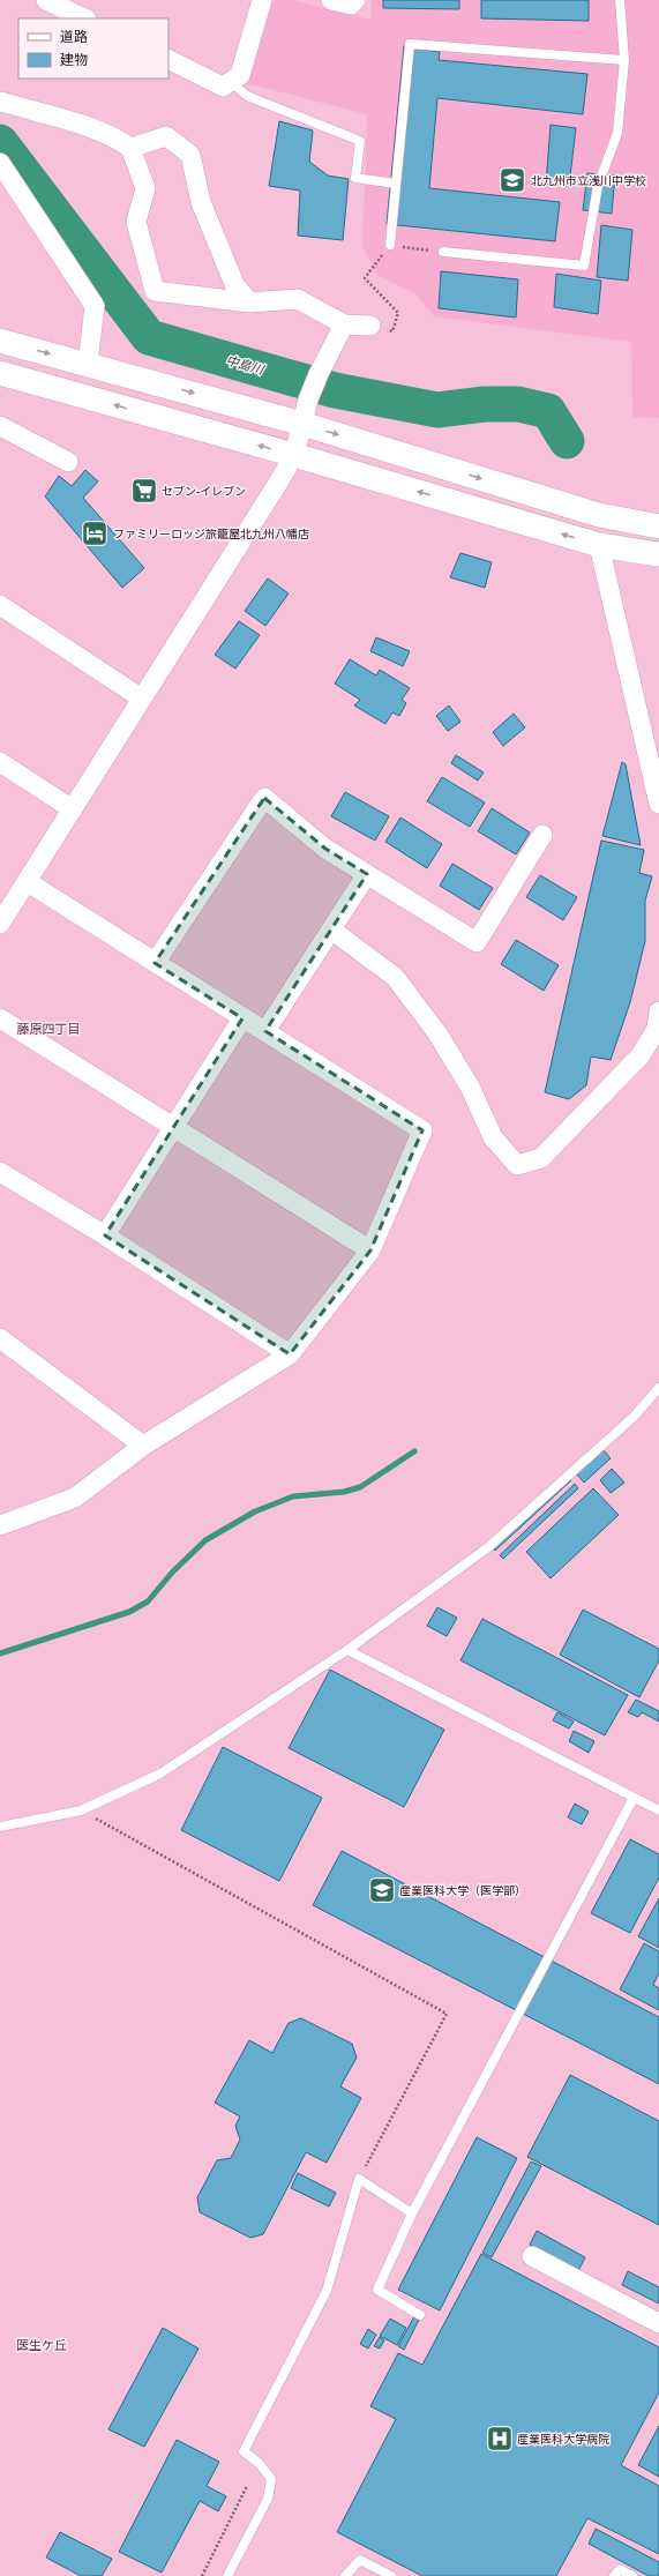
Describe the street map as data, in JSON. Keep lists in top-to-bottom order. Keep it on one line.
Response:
{"districts":["藤原四丁目","医生ケ丘"],"water":["中島川"],"places":{"school or university":["北九州市立浅川中学校","産業医科大学（医学部）"],"supermarket":["セブン-イレブン"],"hotel":["ファミリーロッジ旅籠屋北九州八幡店"],"hospital":["産業医科大学病院"]},"legend":["道路","建物"]}
